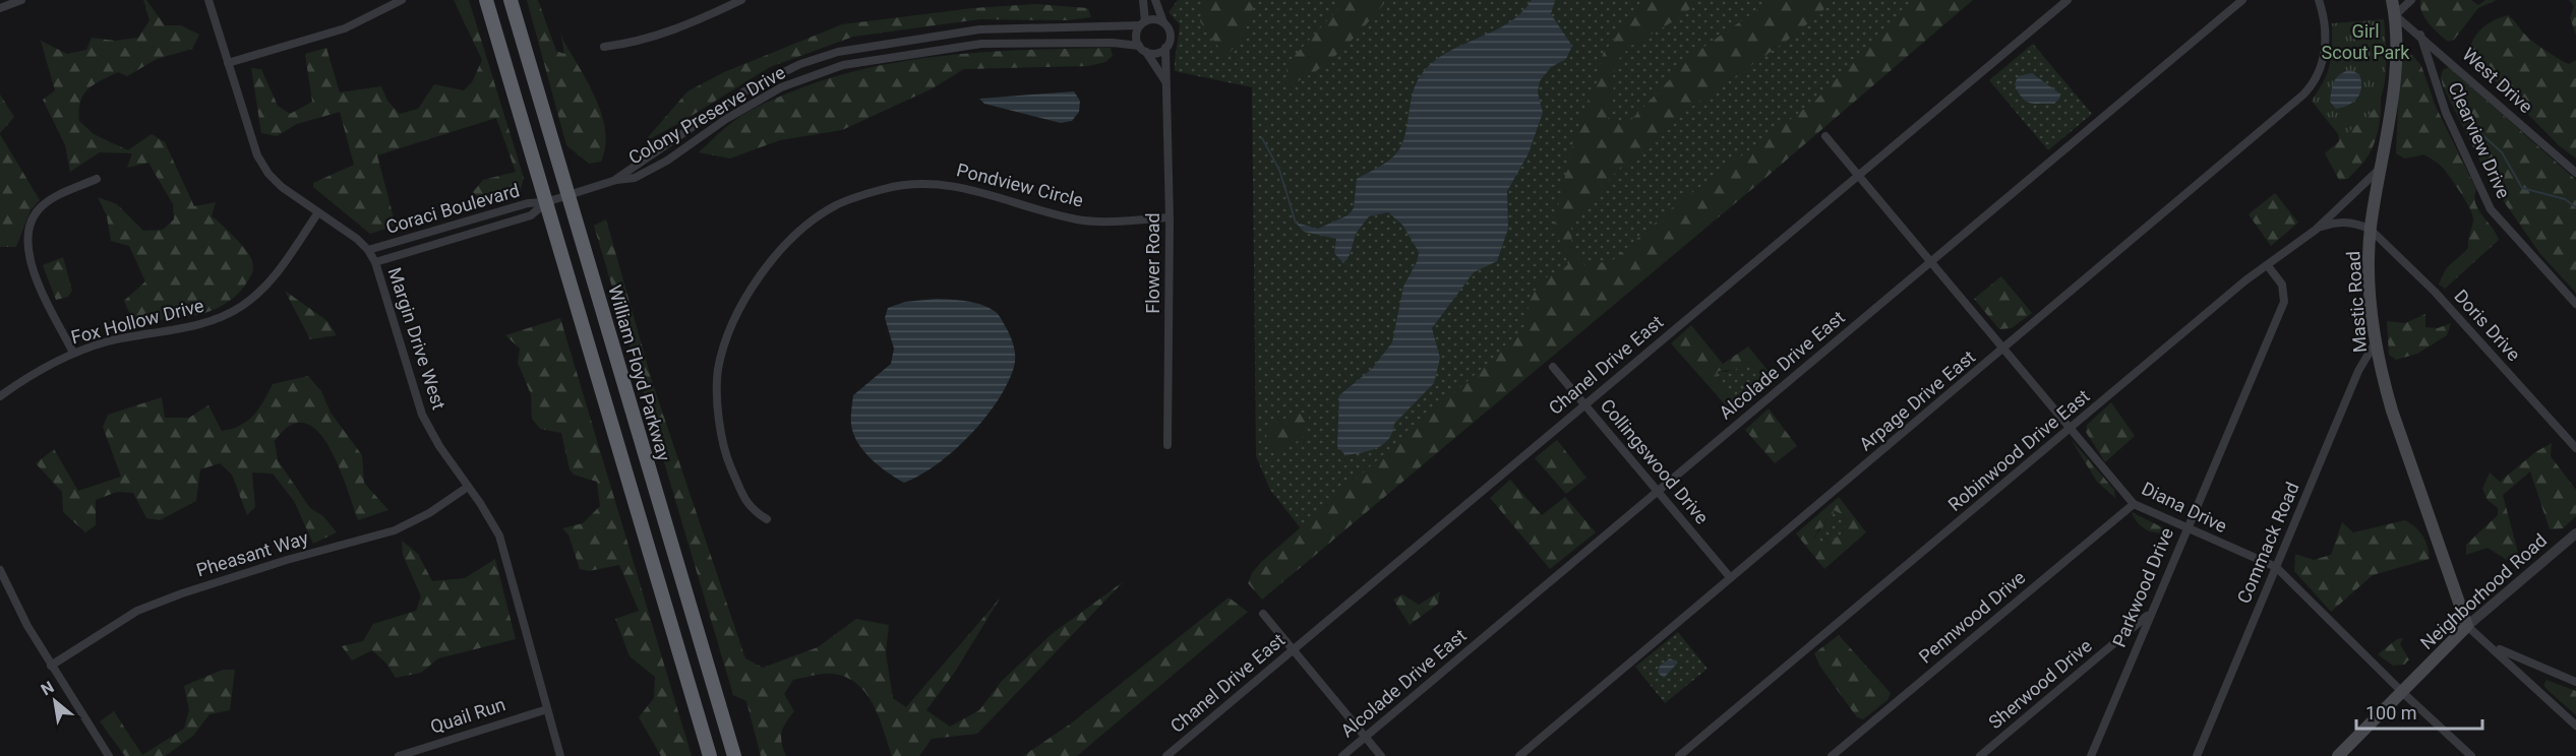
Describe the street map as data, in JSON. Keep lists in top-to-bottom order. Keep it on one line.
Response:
{"streets":{"highway":["William Floyd Parkway"],"main road":["Mastic Road","Neighborhood Road"],"street":["West Drive","Colony Preserve Drive","Clearview Drive","Pondview Circle","Coraci Boulevard","Flower Road","Fox Hollow Drive","Doris Drive","Margin Drive West","Chanel Drive East","Alcolade Drive East","Arpage Drive East","Robinwood Drive East","Collingswood Drive","Diana Drive","Commack Road","Pheasant Way","Parkwood Drive","Pennwood Drive","Sherwood Drive","Quail Run"]},"crossings":[["West Drive","Clearview Drive"],["West Drive","Mastic Road"],["Colony Preserve Drive","Coraci Boulevard"],["Colony Preserve Drive","Flower Road"],["Colony Preserve Drive","William Floyd Parkway"],["Pondview Circle","Flower Road"],["Coraci Boulevard","Margin Drive West"],["Coraci Boulevard","William Floyd Parkway"],["Mastic Road","Doris Drive"],["Mastic Road","Robinwood Drive East"],["Mastic Road","Commack Road"],["Mastic Road","Neighborhood Road"],["Fox Hollow Drive","Margin Drive West"],["Margin Drive West","Pheasant Way"],["Margin Drive West","Quail Run"],["Chanel Drive East","Collingswood Drive"],["Chanel Drive East","Diana Drive"],["Alcolade Drive East","Collingswood Drive"],["Alcolade Drive East","Diana Drive"],["Arpage Drive East","Collingswood Drive"],["Arpage Drive East","Diana Drive"],["Robinwood Drive East","Diana Drive"],["Robinwood Drive East","Parkwood Drive"],["Diana Drive","Commack Road"],["Diana Drive","Parkwood Drive"],["Diana Drive","Neighborhood Road"],["Diana Drive","Pennwood Drive"],["Parkwood Drive","Sherwood Drive"]],"parks":["Girl Scout Park"],"scale_bar":"100 m","north":"top left"}
